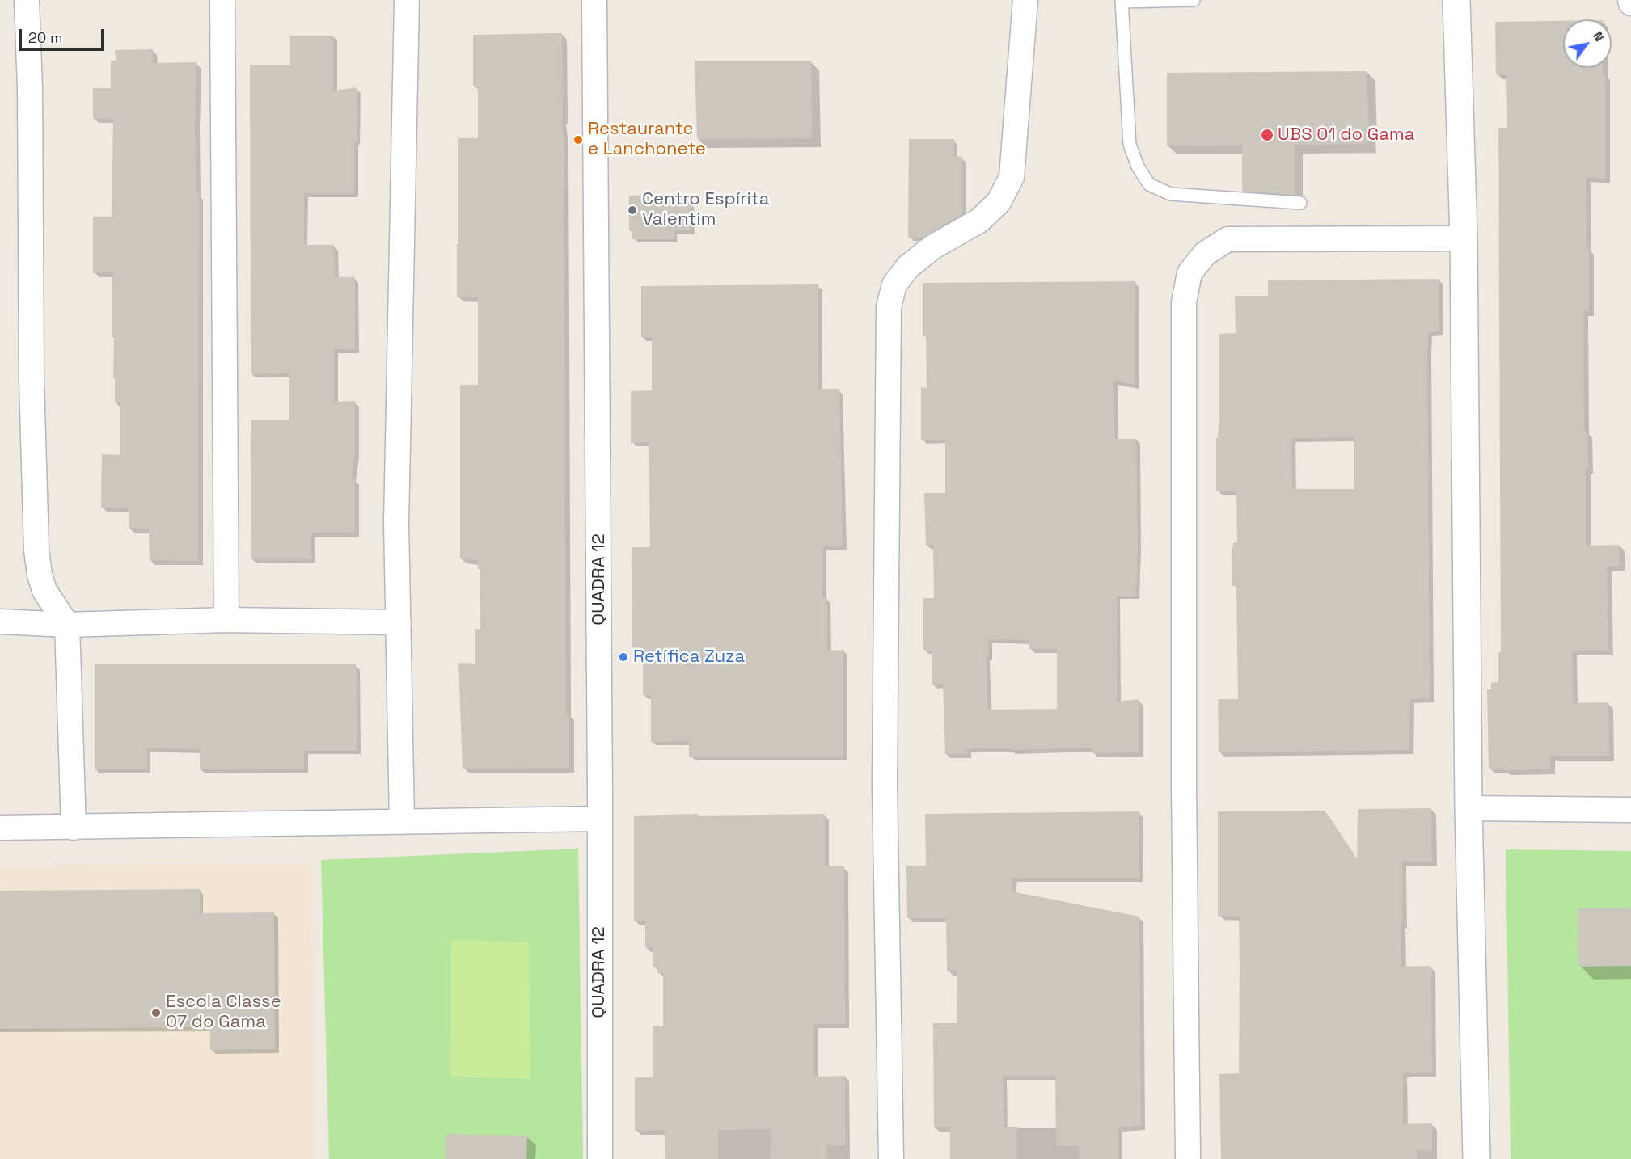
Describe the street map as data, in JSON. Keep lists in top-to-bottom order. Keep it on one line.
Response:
{"streets":{"street":["QUADRA 12"]},"places":["UBS 01 do Gama","Restaurante e Lanchonete","Centro Espírita Valentim","Retífica Zuza","Escola Classe 07 do Gama"],"scale_bar":"20 m","north":"top right"}
